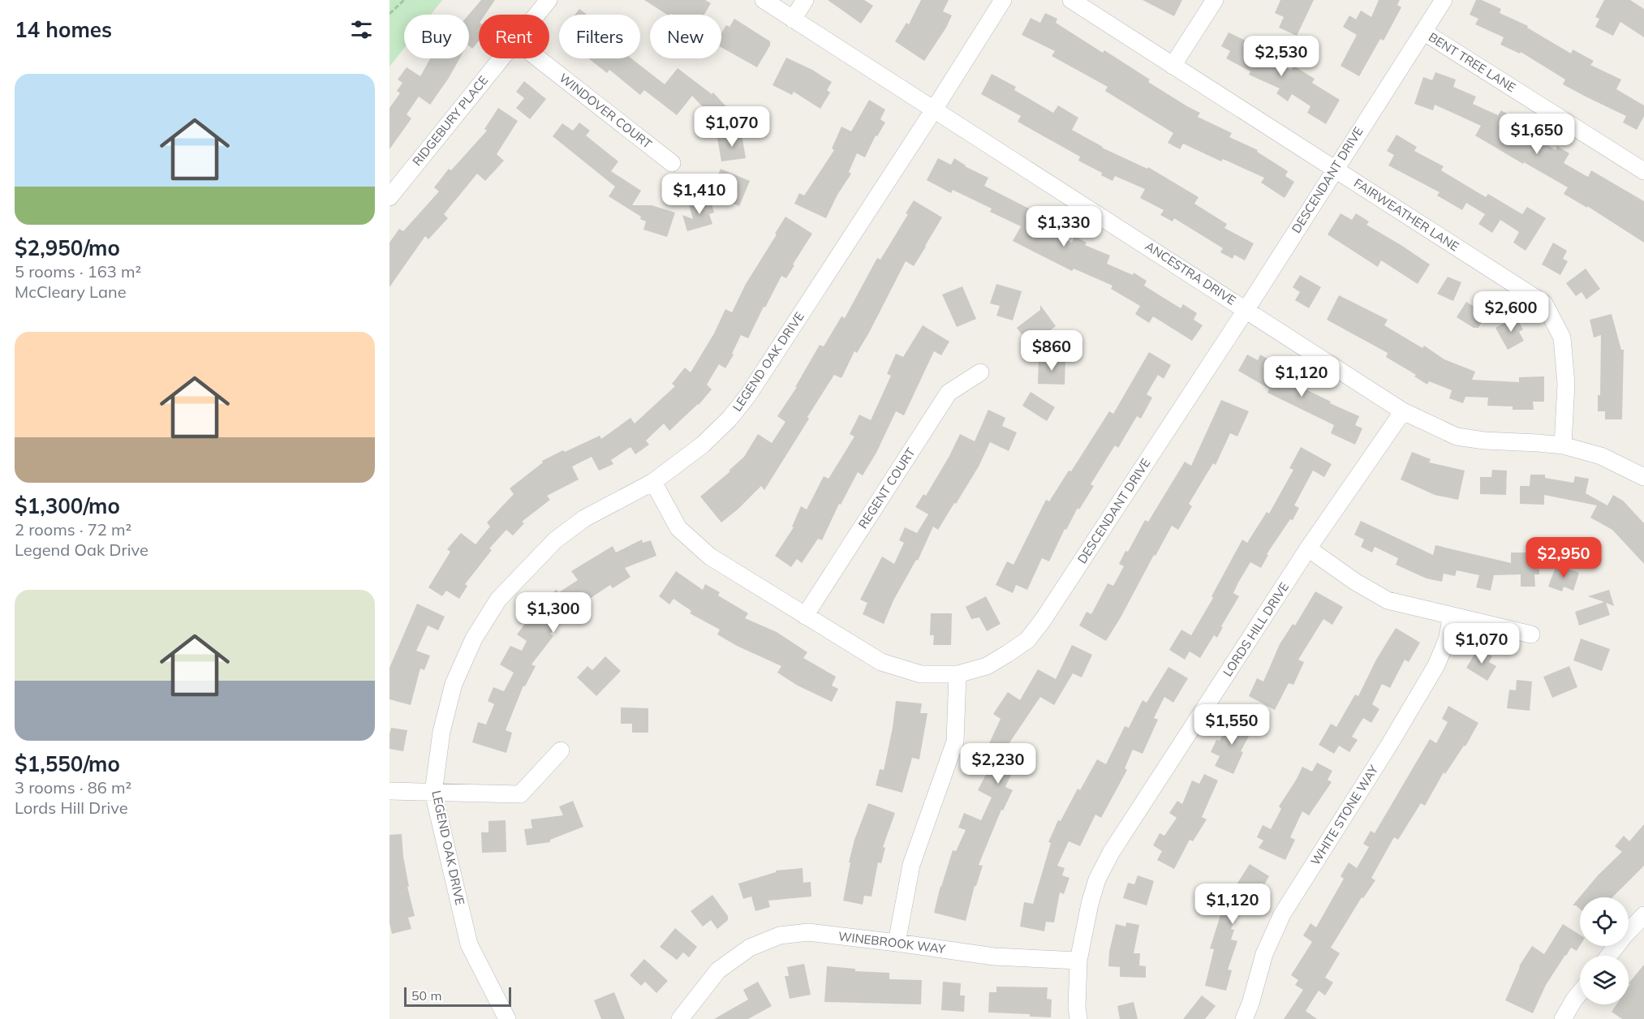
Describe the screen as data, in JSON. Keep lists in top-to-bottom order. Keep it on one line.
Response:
{"streets":{"street":["BENT TREE LANE","WINDOVER COURT","RIDGEBURY PLACE","DESCENDANT DRIVE","FAIRWEATHER LANE","ANCESTRA DRIVE","LEGEND OAK DRIVE","REGENT COURT","LORDS HILL DRIVE","WHITE STONE WAY","WINEBROOK WAY"]},"crossings":[["BENT TREE LANE","DESCENDANT DRIVE"],["DESCENDANT DRIVE","FAIRWEATHER LANE"],["DESCENDANT DRIVE","ANCESTRA DRIVE"],["DESCENDANT DRIVE","LEGEND OAK DRIVE"],["DESCENDANT DRIVE","REGENT COURT"],["FAIRWEATHER LANE","ANCESTRA DRIVE"],["ANCESTRA DRIVE","LEGEND OAK DRIVE"],["ANCESTRA DRIVE","LORDS HILL DRIVE"],["LORDS HILL DRIVE","WINEBROOK WAY"]],"scale_bar":"50 m","page":{"heading":"14 homes","chip":["Buy","Rent","Filters","New"],"price":["$2,530","$1,070","$1,650","$1,410","$1,330","$2,600","$860","$1,120","$2,950","$1,300","$1,070","$1,550","$2,230","$1,120"],"list":[{"name":"$2,950/mo","note":"5 rooms · 163 m² · McCleary Lane"},{"name":"$1,300/mo","note":"2 rooms · 72 m² · Legend Oak Drive"},{"name":"$1,550/mo","note":"3 rooms · 86 m² · Lords Hill Drive"}],"scale":"50 m"}}
